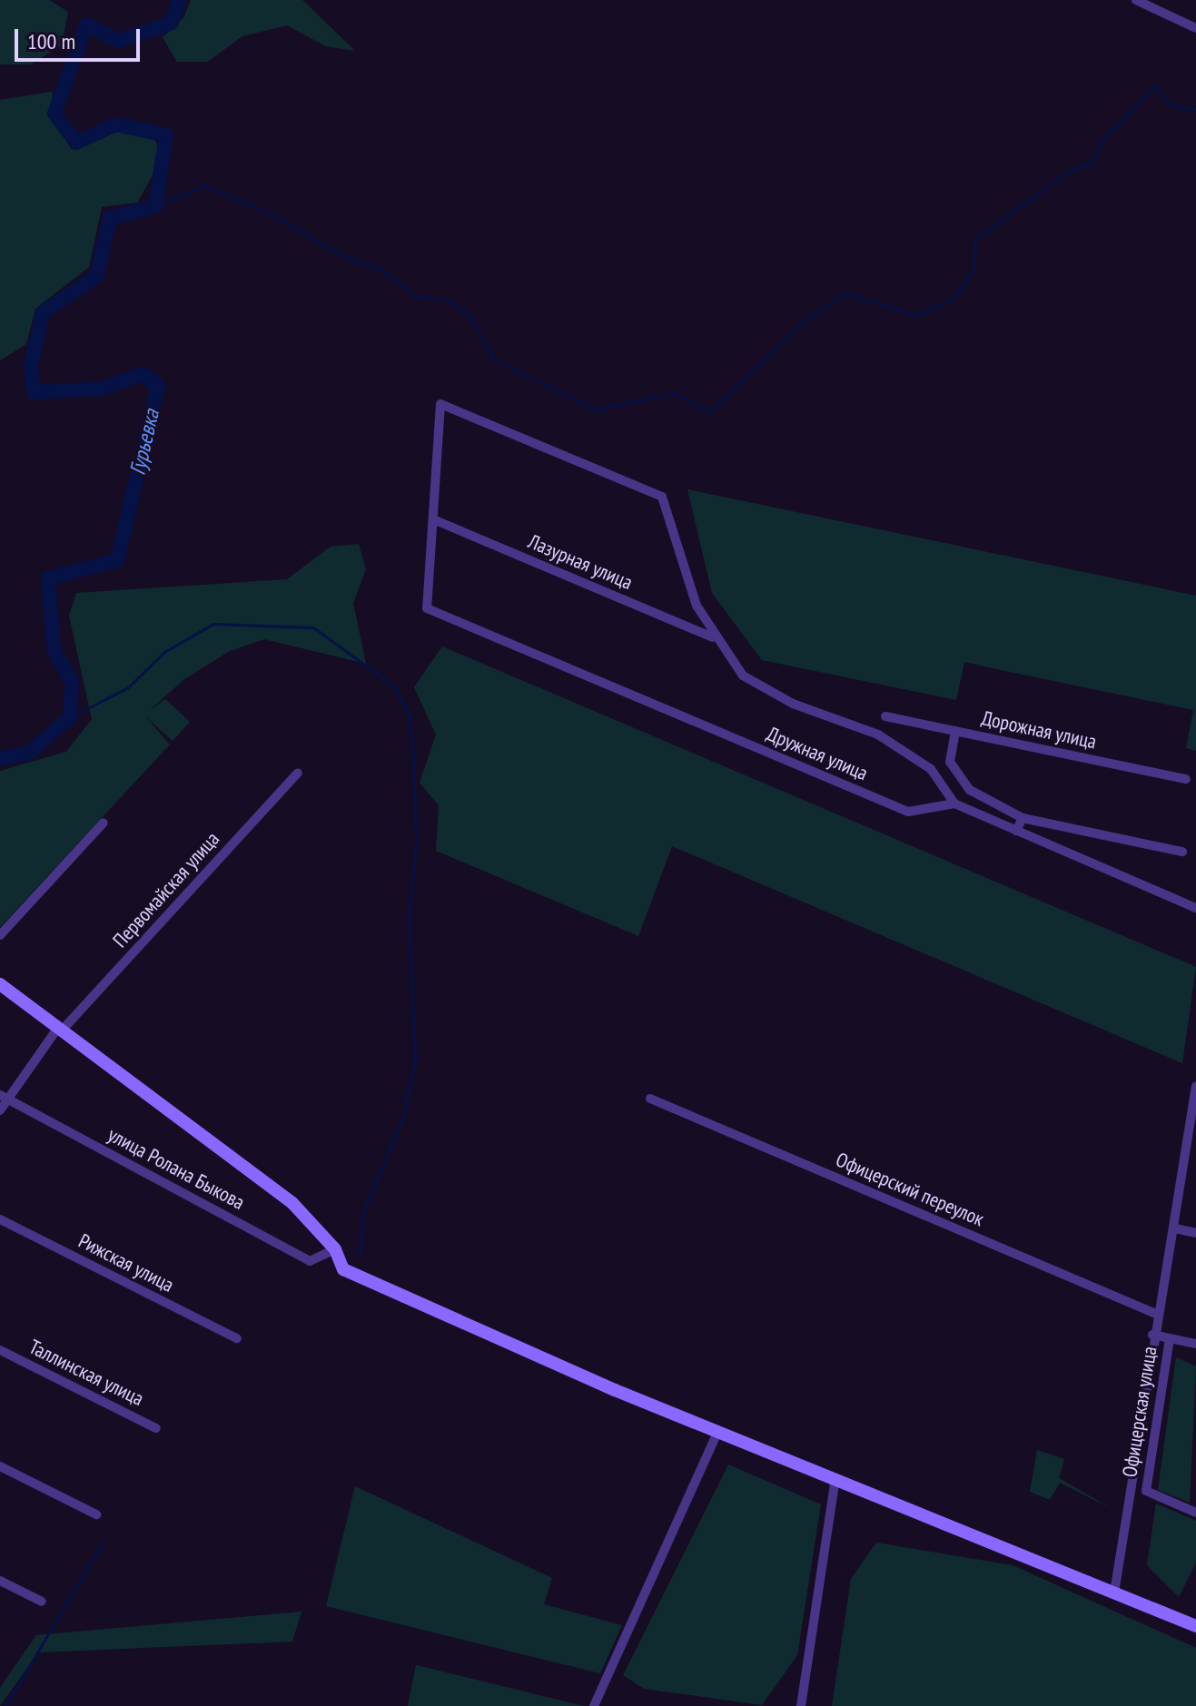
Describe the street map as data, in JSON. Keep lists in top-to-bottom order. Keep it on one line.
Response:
{"streets":{"street":["Лазурная улица","Дорожная улица","Дружная улица","Первомайская улица","улица Ролана Быкова","Офицерский переулок","Рижская улица","Таллинская улица","Офицерская улица"]},"crossings":[["Лазурная улица","Дружная улица"],["Первомайская улица","улица Ролана Быкова"]],"water":["Гурьевка"],"scale_bar":"100 m"}
